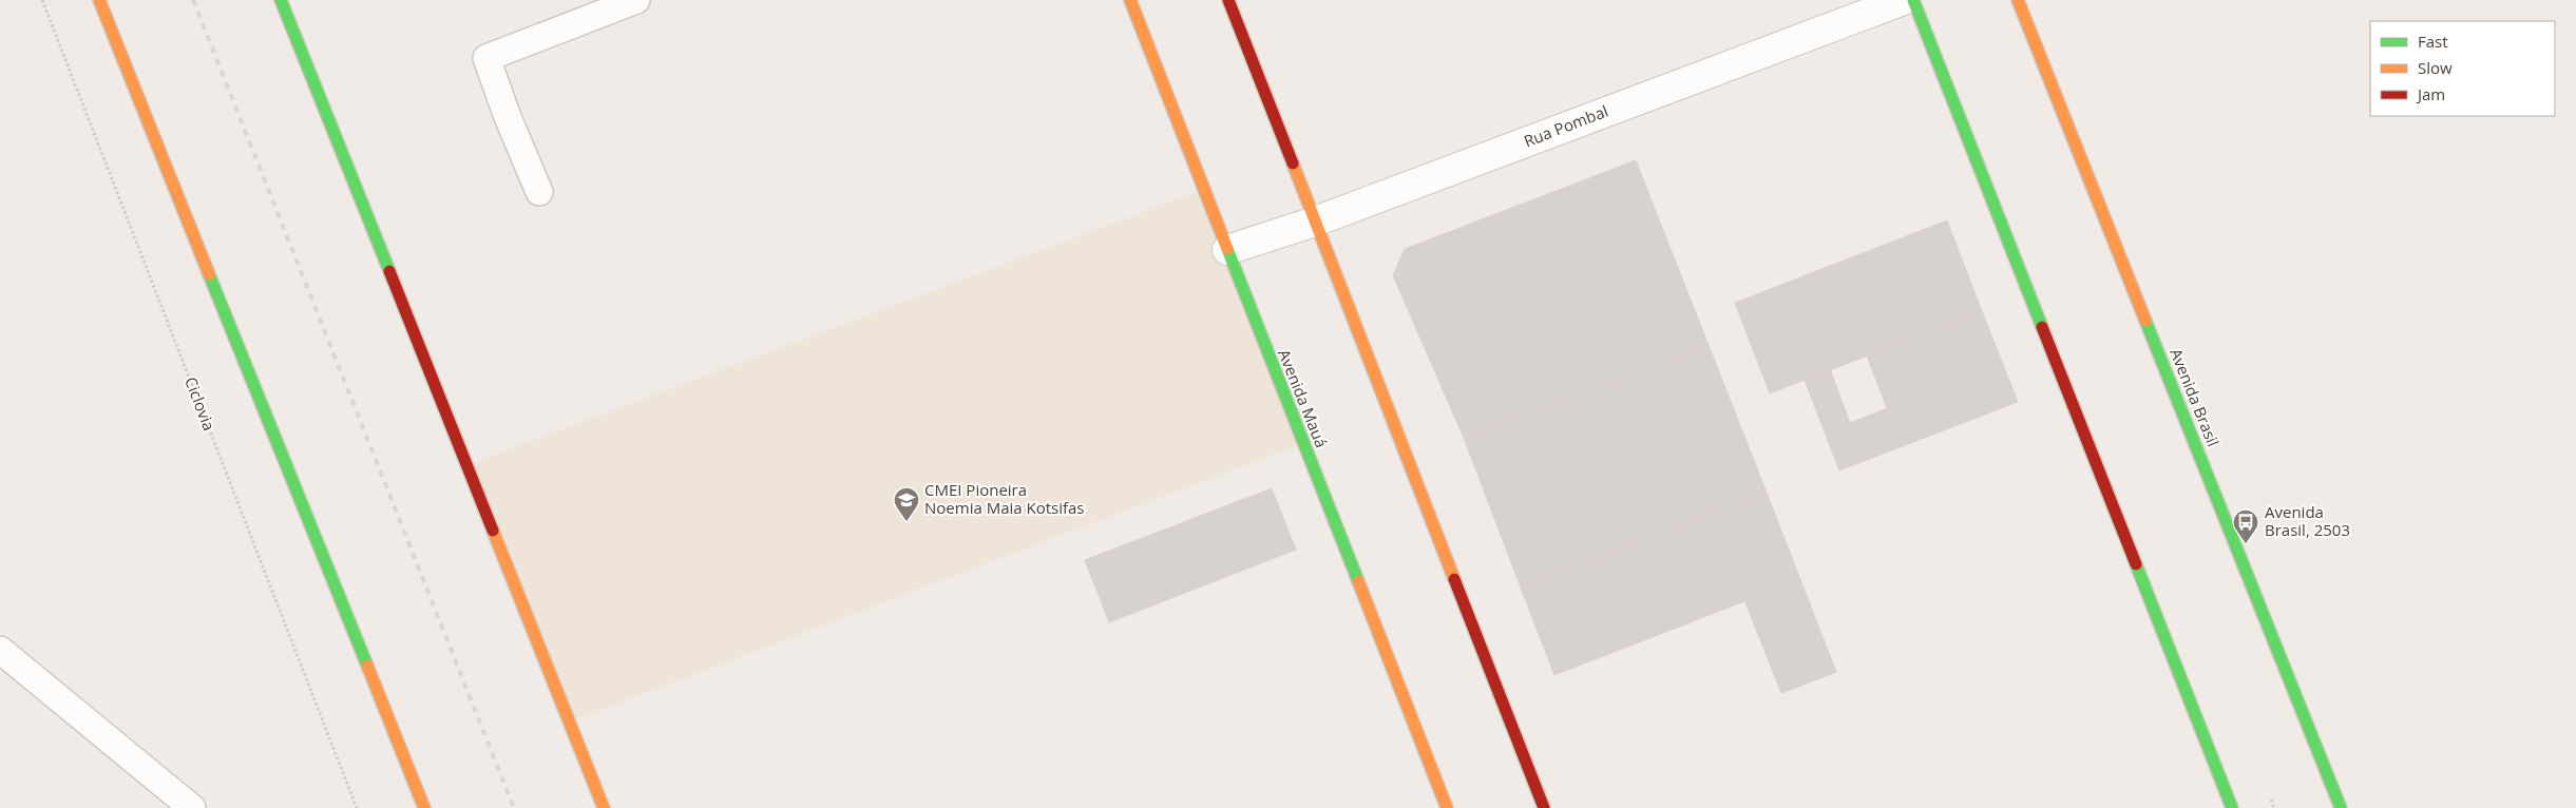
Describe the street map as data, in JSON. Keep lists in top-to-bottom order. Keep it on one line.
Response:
{"streets":{"main road":["Avenida Brasil","Avenida Mauá"],"street":["Rua Pombal"],"path":["Ciclovia"]},"crossings":[["Rua Pombal","Avenida Mauá"]],"places":{"school or university":["CMEI Pioneira Noemia Maia Kotsifas"],"bus stop":["Avenida Brasil, 2503"]},"legend":["Fast","Slow","Jam"]}
